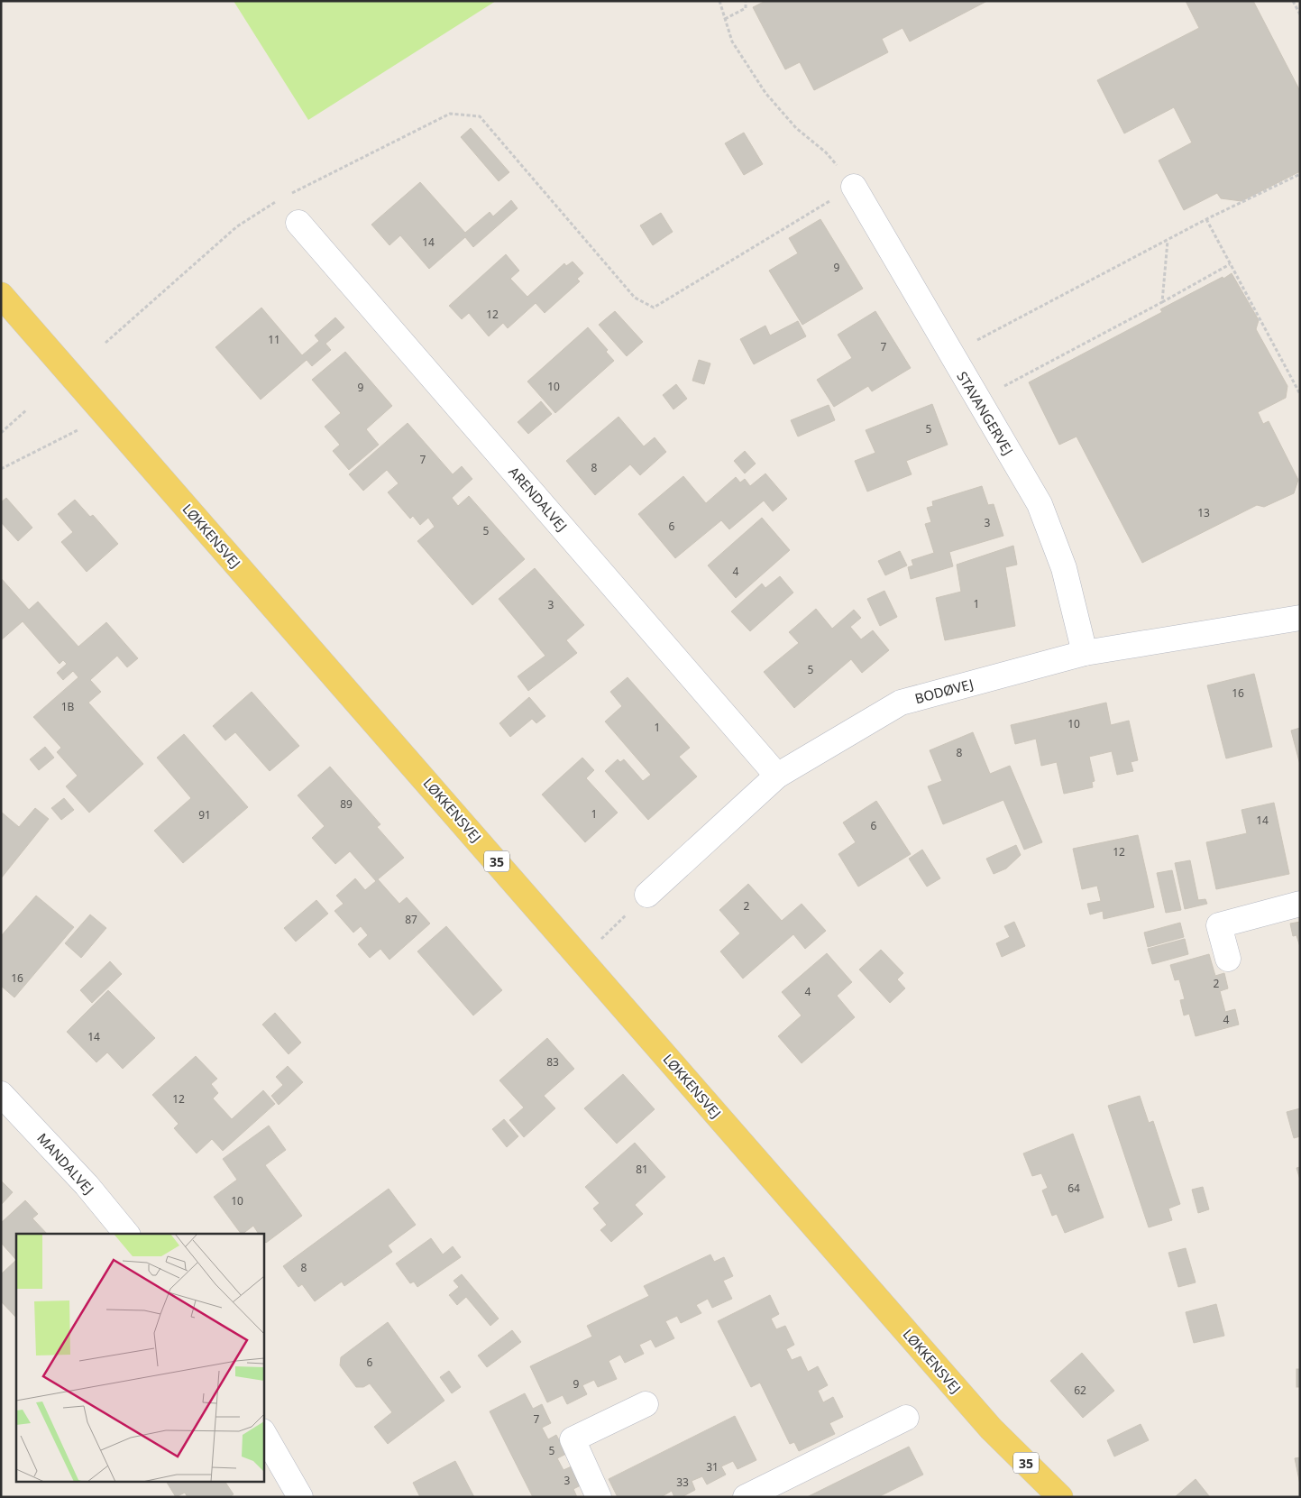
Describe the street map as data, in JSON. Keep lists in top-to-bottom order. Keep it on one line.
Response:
{"streets":{"main road":["LØKKENSVEJ","35"],"street":["STAVANGERVEJ","ARENDALVEJ","BODØVEJ","MANDALVEJ"]},"crossings":[["STAVANGERVEJ","BODØVEJ"],["ARENDALVEJ","BODØVEJ"]],"house_numbers":["14","9","12","11","7","10","9","5","7","8","13","3","6","5","4","1","3","5","16","1B","10","1","8","89","1","91","14","6","12","2","87","16","2","4","4","14","83","12","81","64","10","8","6","9","62","7","5","31","3","33"]}
